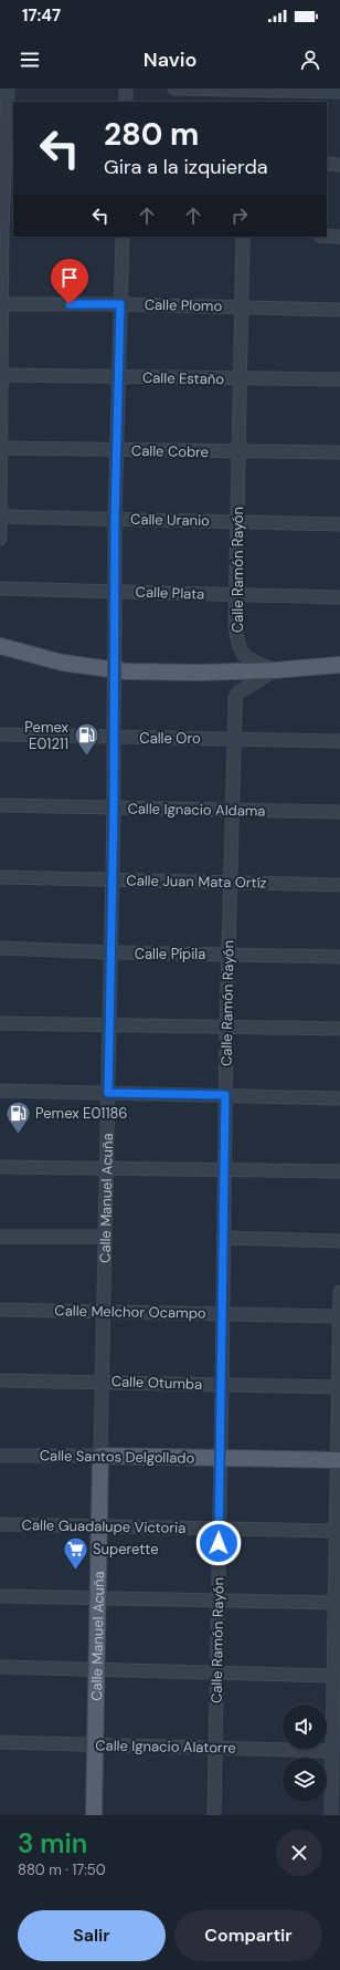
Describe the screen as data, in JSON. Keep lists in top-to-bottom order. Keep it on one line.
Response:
{"streets":{"main road":["Calle Manuel Acuña","Calle Santos Delgollado"],"street":["Calle Plomo","Calle Estaño","Calle Cobre","Calle Uranio","Calle Ramón Rayón","Calle Plata","Calle Oro","Calle Ignacio Aldama","Calle Juan Mata Ortíz","Calle Pípila","Calle Melchor Ocampo","Calle Otumba","Calle Guadalupe Victoria","Calle Ignacio Alatorre"]},"crossings":[["Calle Plomo","Calle Ramón Rayón"],["Calle Plomo","Calle Manuel Acuña"],["Calle Estaño","Calle Ramón Rayón"],["Calle Estaño","Calle Manuel Acuña"],["Calle Cobre","Calle Ramón Rayón"],["Calle Cobre","Calle Manuel Acuña"],["Calle Uranio","Calle Ramón Rayón"],["Calle Uranio","Calle Manuel Acuña"],["Calle Ramón Rayón","Calle Plata"],["Calle Ramón Rayón","Calle Oro"],["Calle Ramón Rayón","Calle Ignacio Aldama"],["Calle Ramón Rayón","Calle Juan Mata Ortíz"],["Calle Ramón Rayón","Calle Pípila"],["Calle Ramón Rayón","Calle Melchor Ocampo"],["Calle Ramón Rayón","Calle Otumba"],["Calle Ramón Rayón","Calle Santos Delgollado"],["Calle Ramón Rayón","Calle Guadalupe Victoria"],["Calle Ramón Rayón","Calle Ignacio Alatorre"],["Calle Plata","Calle Manuel Acuña"],["Calle Oro","Calle Manuel Acuña"],["Calle Ignacio Aldama","Calle Manuel Acuña"],["Calle Juan Mata Ortíz","Calle Manuel Acuña"],["Calle Pípila","Calle Manuel Acuña"],["Calle Manuel Acuña","Calle Melchor Ocampo"],["Calle Manuel Acuña","Calle Otumba"],["Calle Manuel Acuña","Calle Santos Delgollado"],["Calle Manuel Acuña","Calle Guadalupe Victoria"],["Calle Manuel Acuña","Calle Ignacio Alatorre"]],"places":{"fuel station":["Pemex E01211","Pemex E01186"],"supermarket":["Superette"]},"page":{"status":"17:47","header":"Navio","turn":["280 m","Gira a la izquierda"],"heading":["3 min","880 m · 17:50"],"buttons":["Salir","Compartir"]}}
